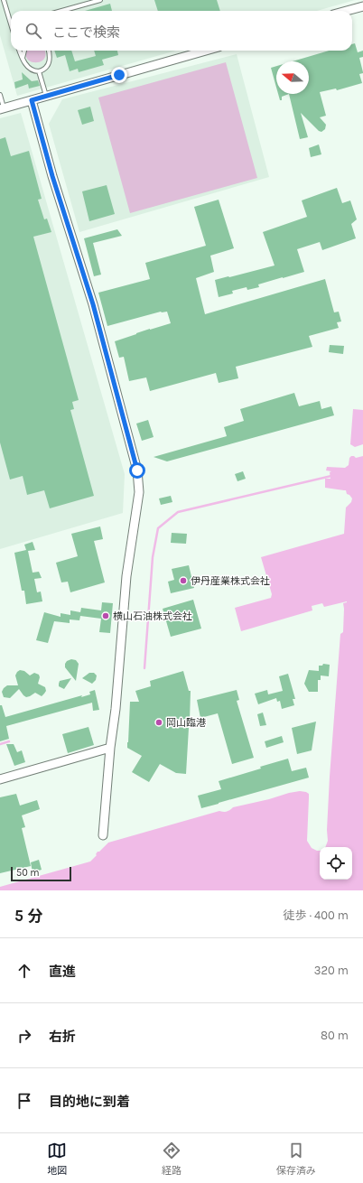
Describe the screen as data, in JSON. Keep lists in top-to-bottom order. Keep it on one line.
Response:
{"places":["伊丹産業株式会社","横山石油株式会社","岡山臨港"],"scale_bar":"50 m","north":"left","page":{"search":"ここで検索","scale":"50 m","heading":["5 分","徒歩 · 400 m"],"list":[["直進","320 m"],["右折","80 m"],"目的地に到着"],"nav":["地図","経路","保存済み"]}}
